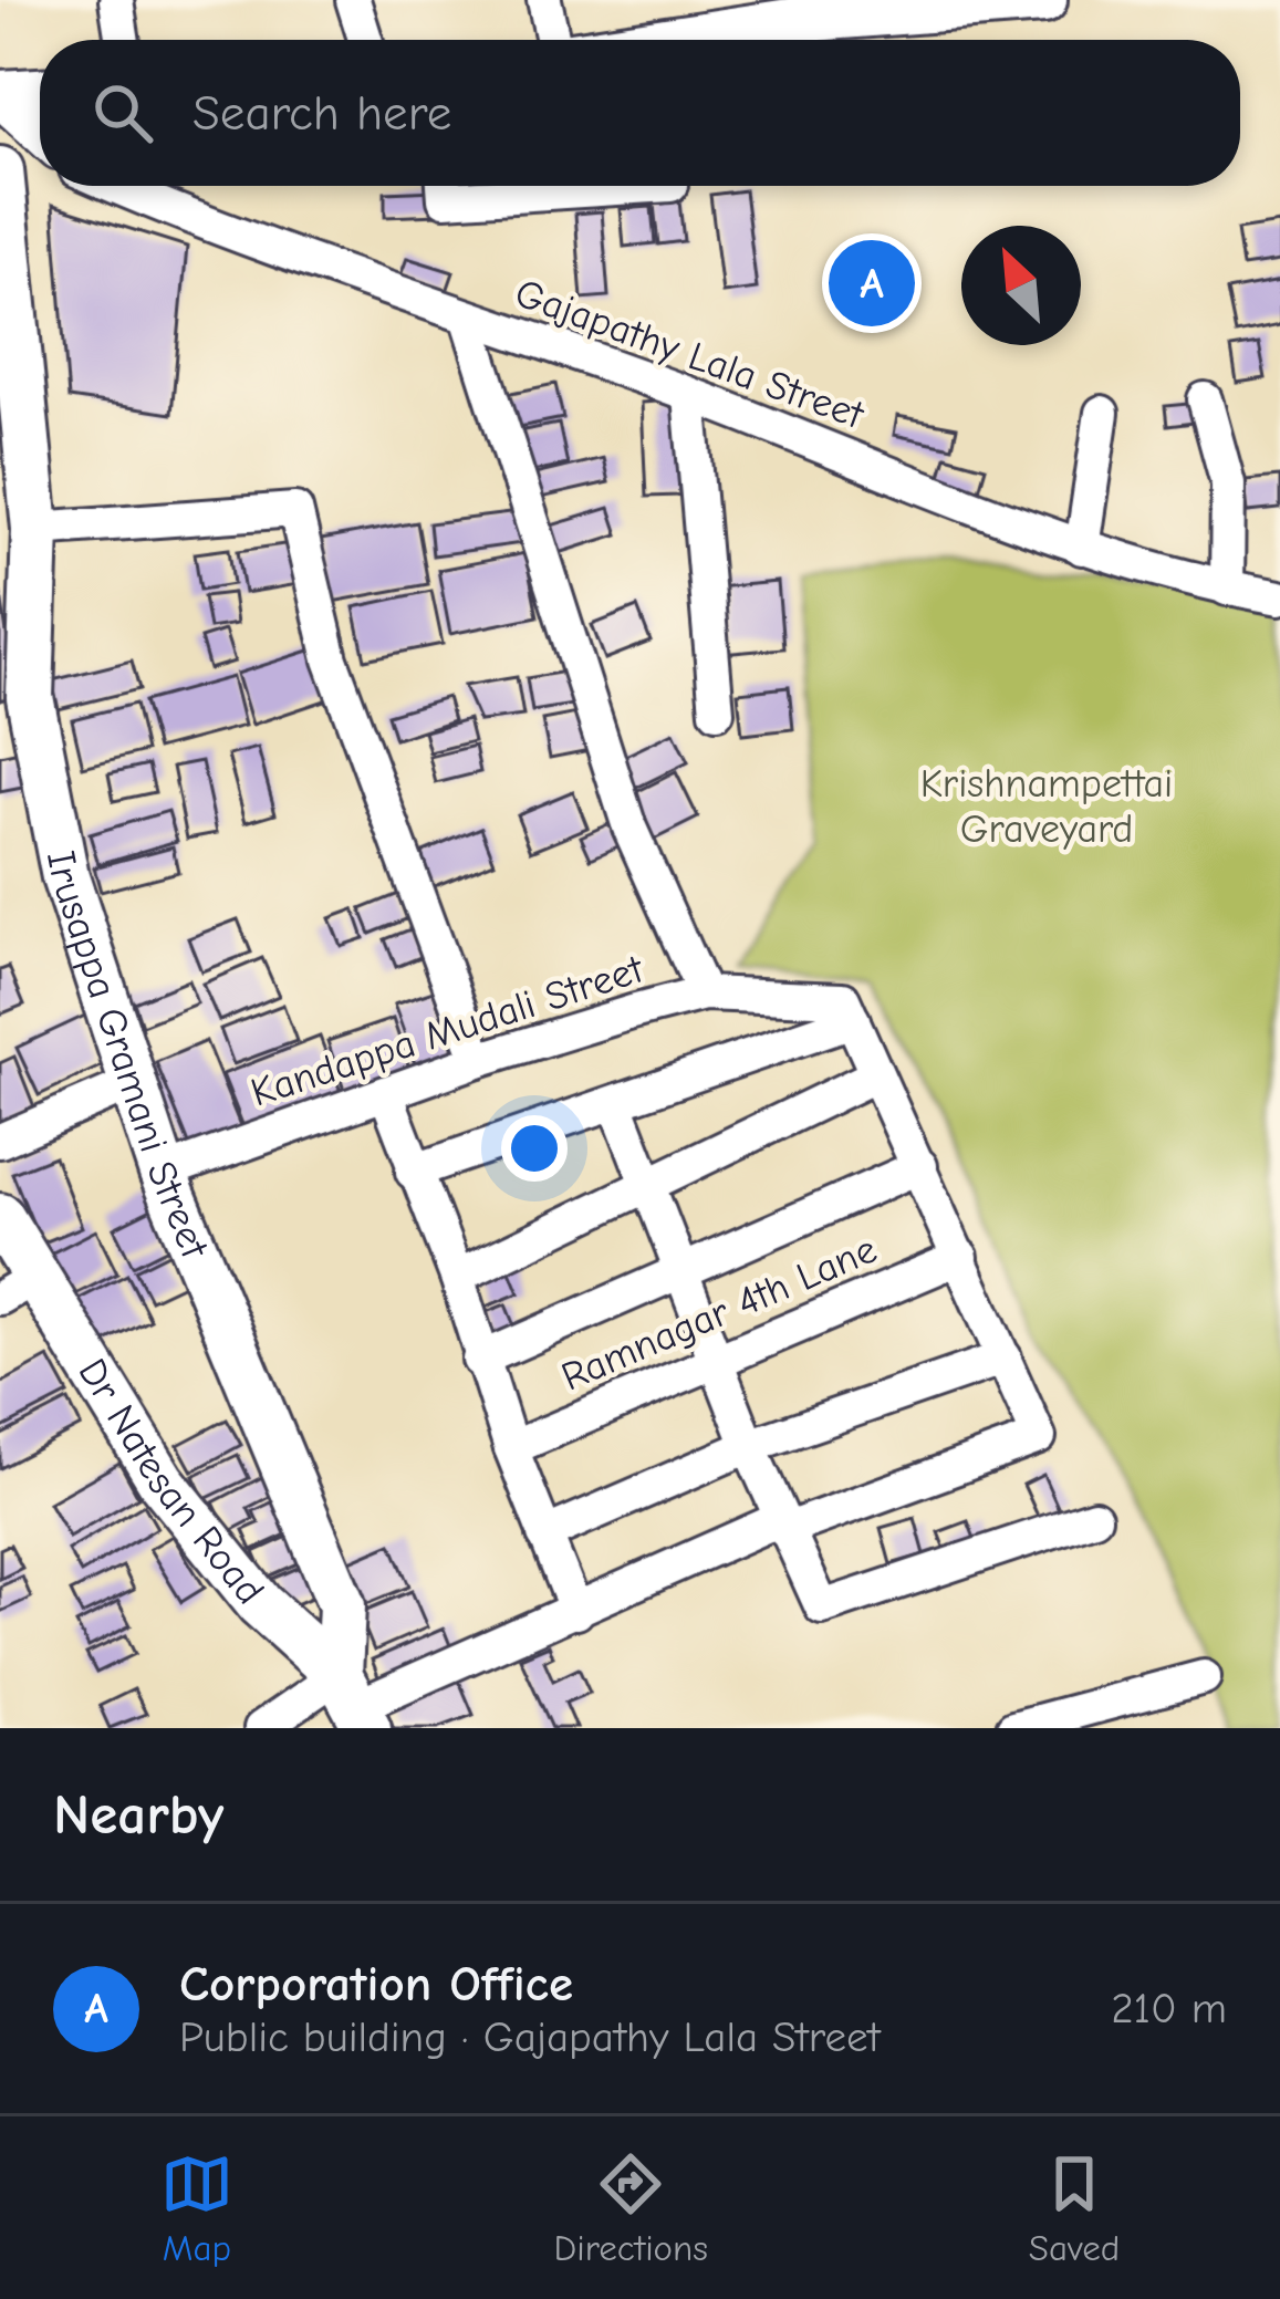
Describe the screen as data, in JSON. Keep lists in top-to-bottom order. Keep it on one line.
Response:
{"streets":{"street":["Gajapathy Lala Street","Kandappa Mudali Street","Irusappa Gramani Street","Ramnagar 4th Lane","Dr Natesan Road"]},"crossings":[["Kandappa Mudali Street","Irusappa Gramani Street"],["Irusappa Gramani Street","Dr Natesan Road"]],"parks":["Krishnampettai Graveyard"],"north":"top left","page":{"search":"Search here","pins":"A","heading":"Nearby","list":[{"mark":"A","name":"Corporation Office","note":"Public building · Gajapathy Lala Street","value":"210 m"}],"nav":["Map","Directions","Saved"]}}
